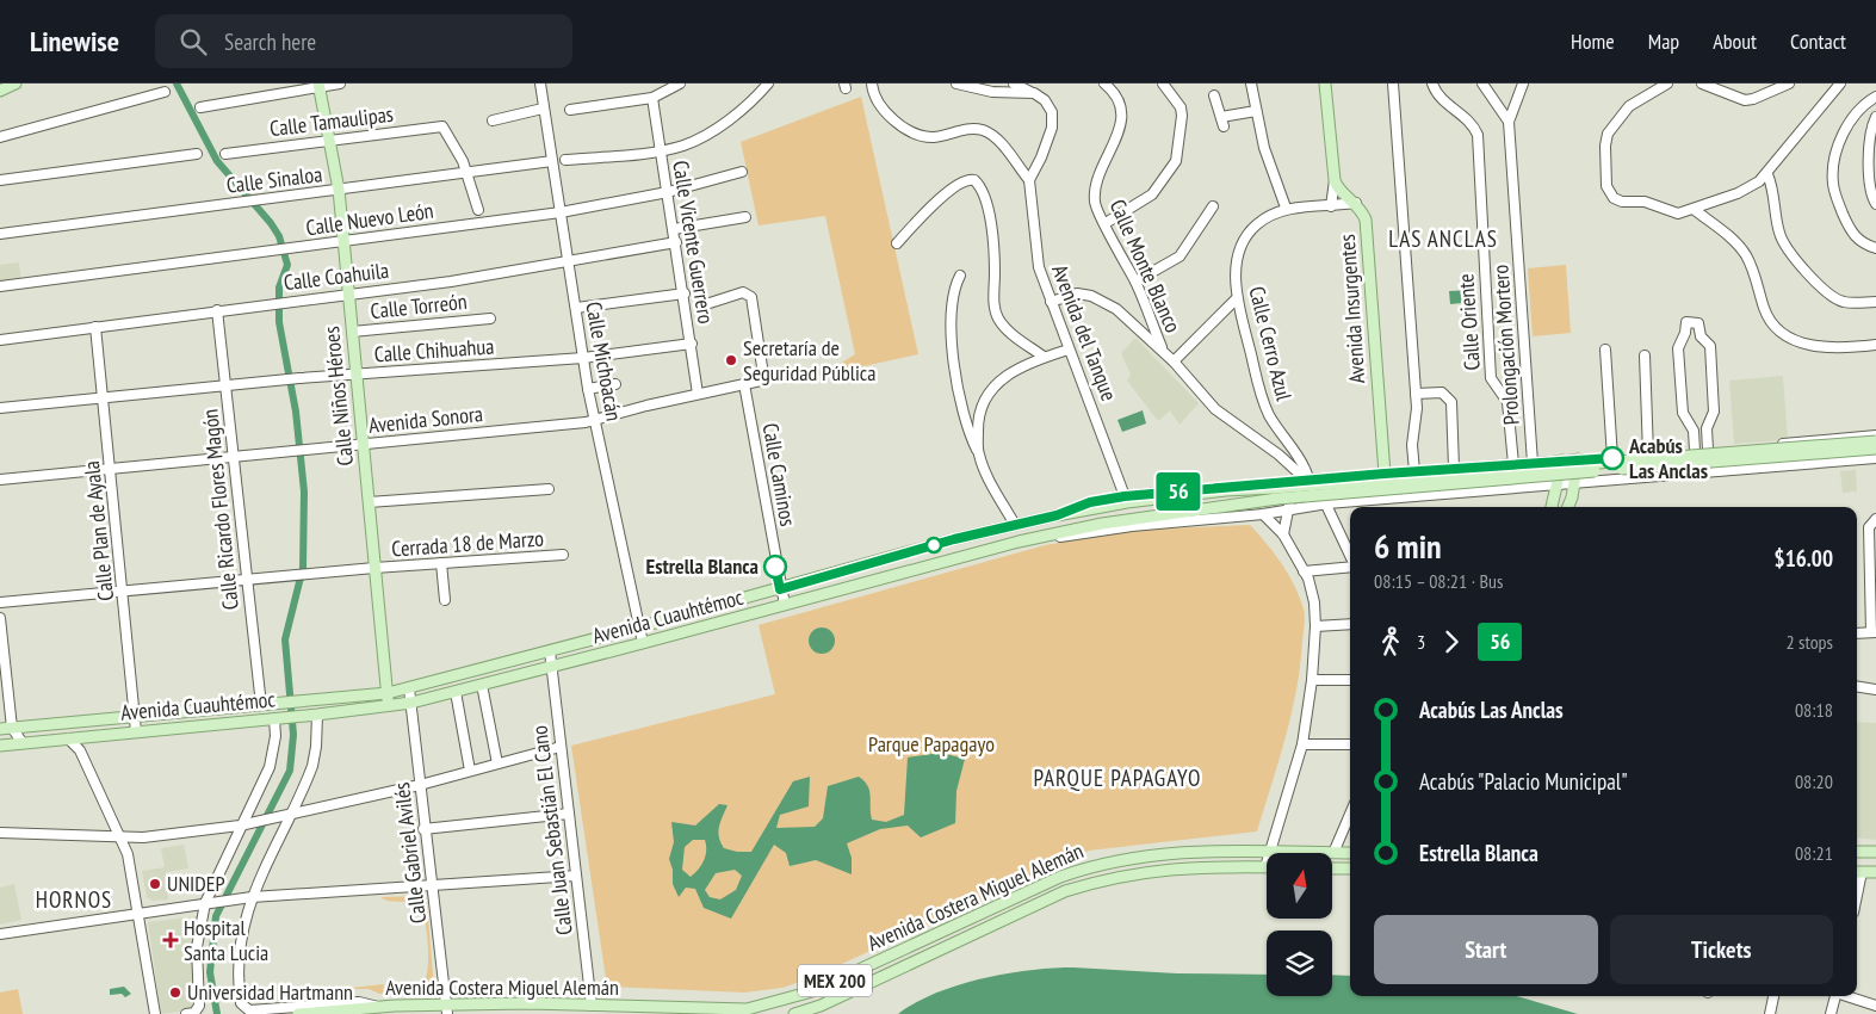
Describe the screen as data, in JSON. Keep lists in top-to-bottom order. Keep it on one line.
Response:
{"streets":{"main road":["Avenida Insurgentes","Calle Niños Héroes","Avenida Cuauhtémoc","Avenida Costera Miguel Alemán","MEX 200"],"street":["Calle Tamaulipas","Calle Sinaloa","Calle Nuevo León","Calle Vicente Guerrero","Calle Monte Blanco","Calle Coahuila","Calle Torreón","Calle Oriente","Avenida del Tanque","Calle Cerro Azul","Prolongación Mortero","Calle Chihuahua","Calle Michoacán","Avenida Sonora","Calle Caminos","Calle Ricardo Flores Magón","Calle Plan de Ayala","Cerrada 18 de Marzo","Calle Juan Sebastián El Cano","Calle Gabriel Avilés"]},"crossings":[["Calle Tamaulipas","Calle Sinaloa"],["Calle Tamaulipas","Calle Niños Héroes"],["Calle Sinaloa","Calle Michoacán"],["Calle Sinaloa","Calle Niños Héroes"],["Calle Nuevo León","Calle Vicente Guerrero"],["Calle Nuevo León","Calle Michoacán"],["Calle Nuevo León","Calle Niños Héroes"],["Calle Vicente Guerrero","Calle Coahuila"],["Calle Vicente Guerrero","Calle Chihuahua"],["Calle Vicente Guerrero","Avenida Sonora"],["Calle Monte Blanco","Calle Cerro Azul"],["Calle Coahuila","Calle Michoacán"],["Calle Coahuila","Calle Niños Héroes"],["Calle Coahuila","Calle Ricardo Flores Magón"],["Calle Coahuila","Calle Plan de Ayala"],["Calle Torreón","Calle Niños Héroes"],["Avenida Insurgentes","Calle Cerro Azul"],["Calle Chihuahua","Calle Michoacán"],["Calle Chihuahua","Calle Niños Héroes"],["Calle Chihuahua","Calle Ricardo Flores Magón"],["Calle Chihuahua","Calle Plan de Ayala"],["Calle Michoacán","Avenida Sonora"],["Calle Michoacán","Avenida Cuauhtémoc"],["Calle Niños Héroes","Avenida Sonora"],["Calle Niños Héroes","Cerrada 18 de Marzo"],["Calle Niños Héroes","Avenida Cuauhtémoc"],["Avenida Sonora","Calle Caminos"],["Avenida Sonora","Calle Ricardo Flores Magón"],["Avenida Sonora","Calle Plan de Ayala"],["Calle Caminos","Avenida Cuauhtémoc"],["Calle Ricardo Flores Magón","Cerrada 18 de Marzo"],["Calle Ricardo Flores Magón","Avenida Cuauhtémoc"],["Calle Plan de Ayala","Cerrada 18 de Marzo"],["Calle Plan de Ayala","Avenida Cuauhtémoc"],["Avenida Cuauhtémoc","Calle Juan Sebastián El Cano"],["Avenida Cuauhtémoc","Calle Gabriel Avilés"],["Calle Juan Sebastián El Cano","Avenida Costera Miguel Alemán"],["Calle Gabriel Avilés","Avenida Costera Miguel Alemán"]],"districts":["LAS ANCLAS","PARQUE PAPAGAYO","HORNOS"],"parks":["Parque Papagayo"],"places":{"other":["Secretaría de Seguridad Pública","Acabús Las Anclas","Estrella Blanca","UNIDEP","Universidad Hartmann"],"health":["Hospital Santa Lucia"]},"lines":["bus line 56"],"north":"top","page":{"header":"Linewise","search":"Search here","nav":["Home","Map","About","Contact"],"on_map":"56","heading":["6 min","08:15 – 08:21 · Bus","$16.00"],"legs":["3","56","2 stops"],"list":[{"name":"Acabús Las Anclas","value":"08:18"},{"name":"Acabús \"Palacio Municipal\"","value":"08:20"},{"name":"Estrella Blanca","value":"08:21"}],"buttons":["Start","Tickets"]}}
